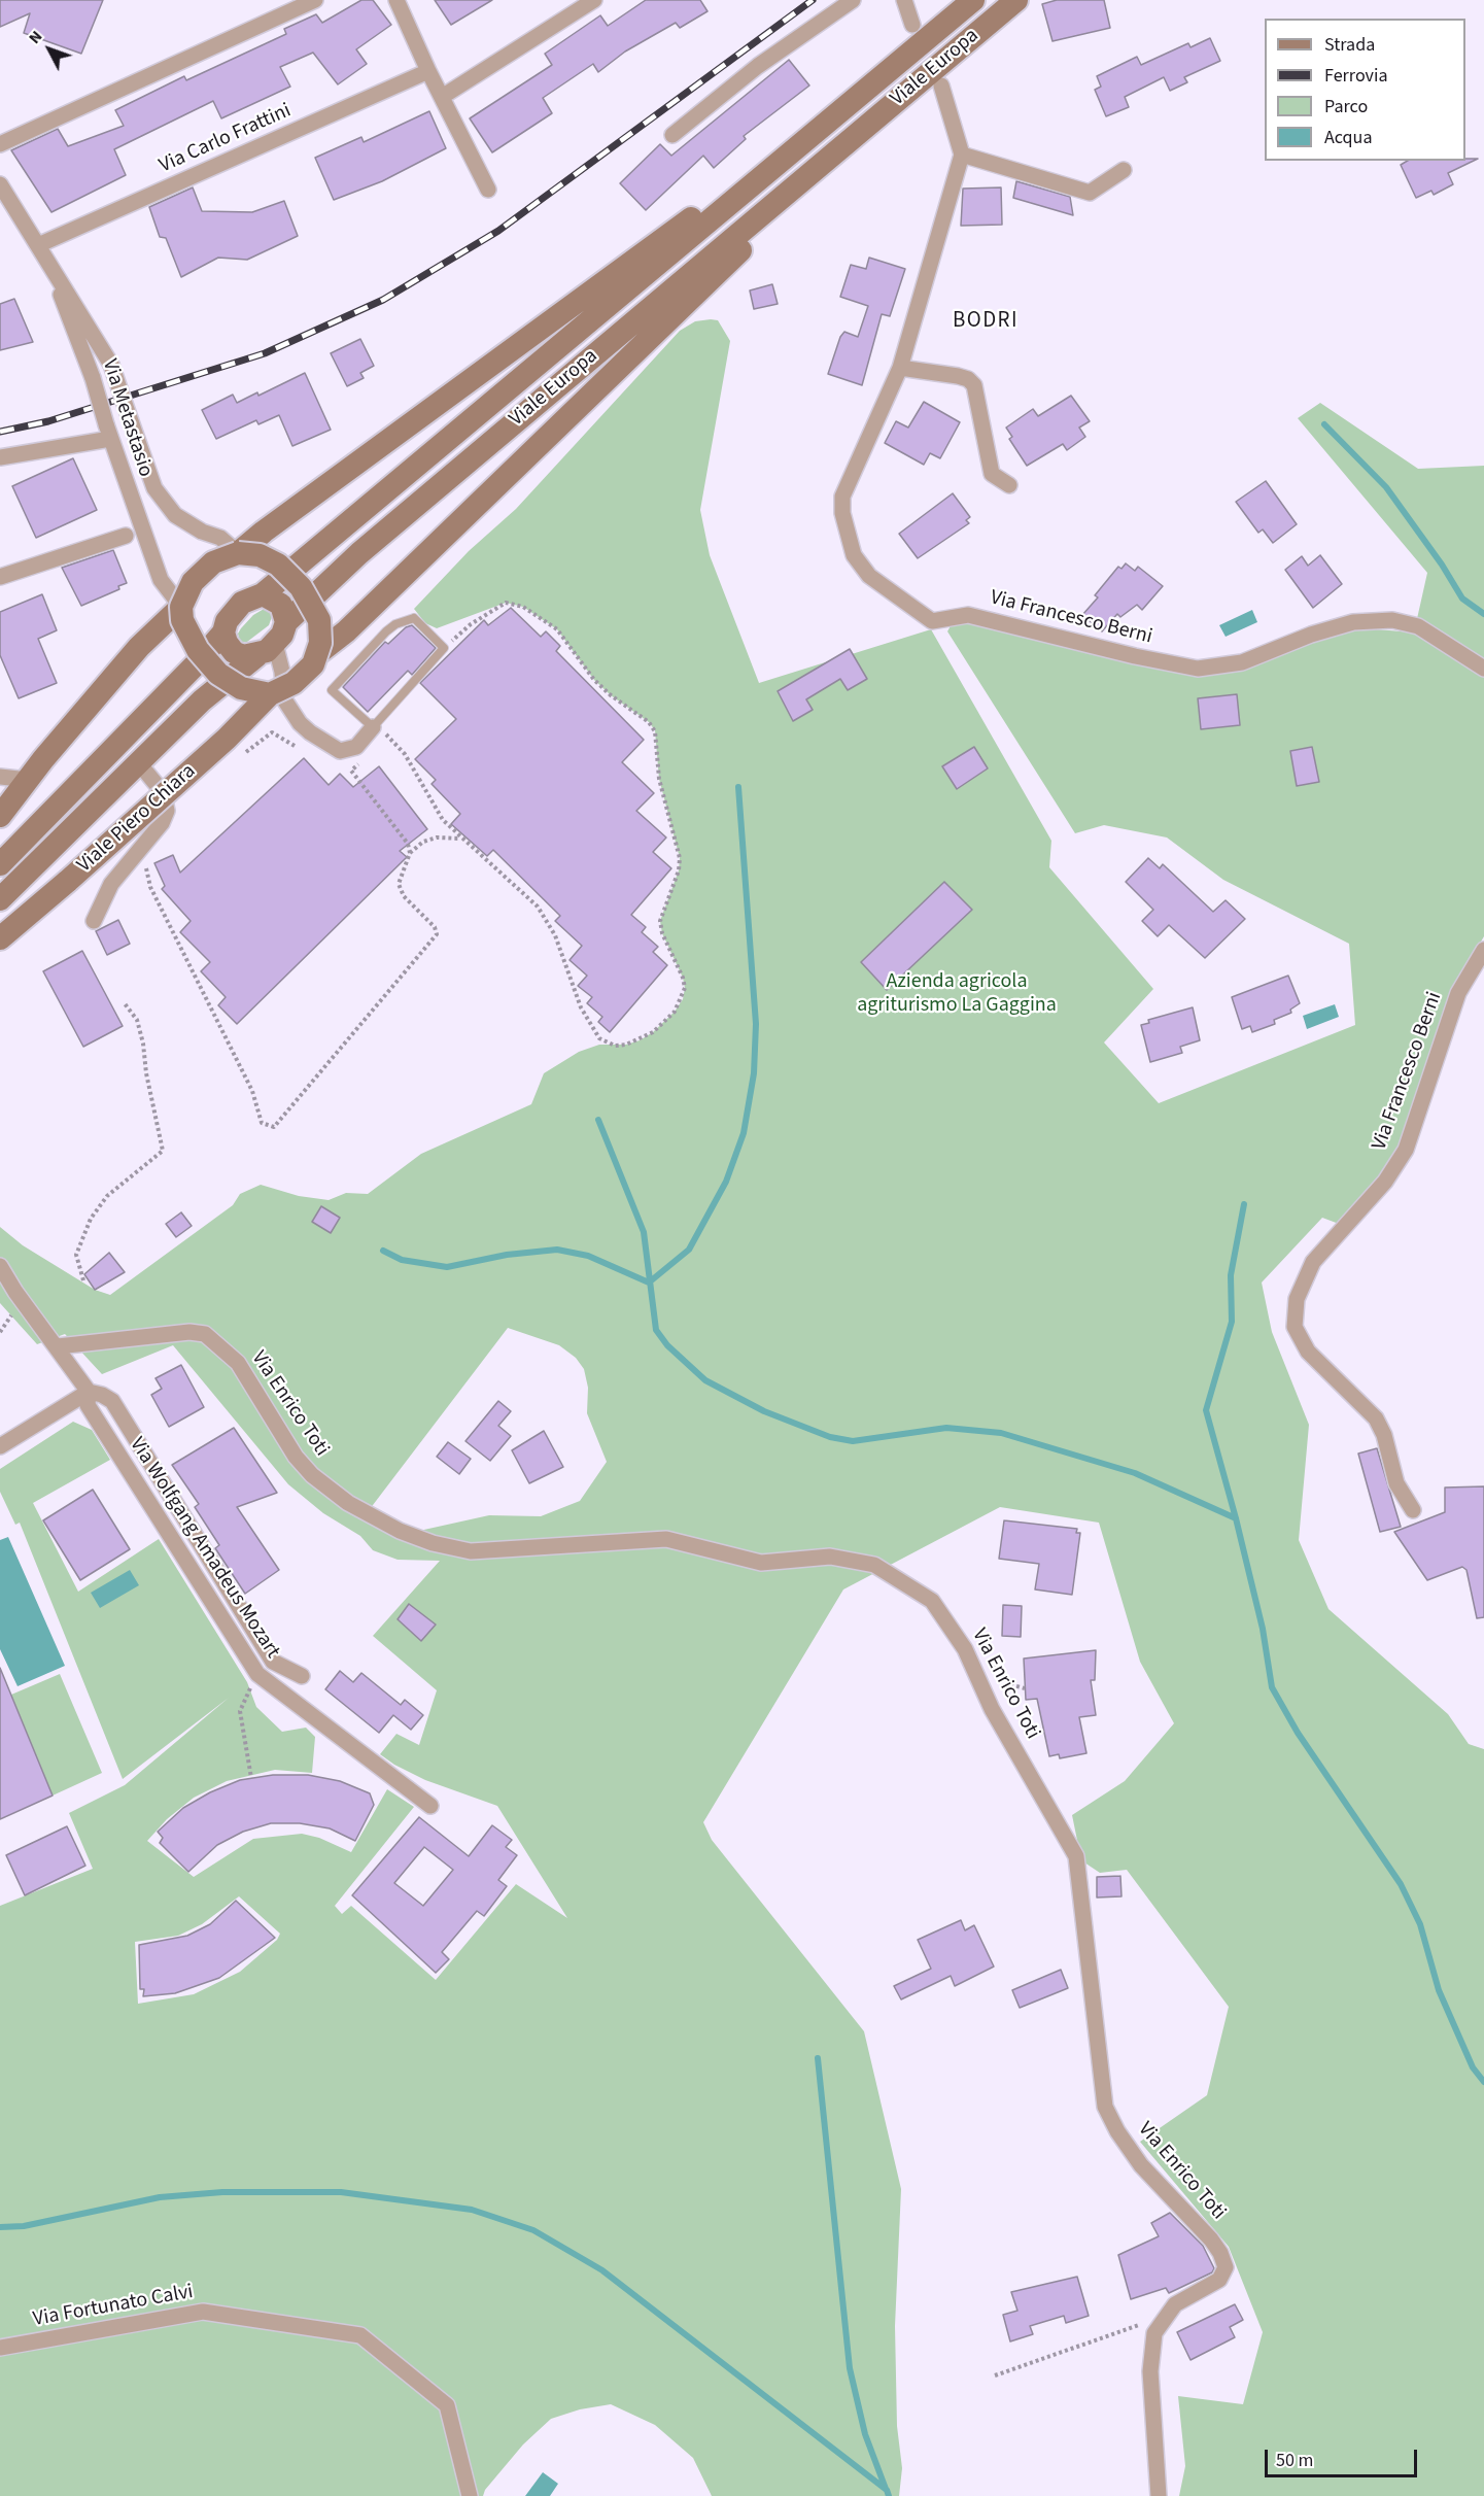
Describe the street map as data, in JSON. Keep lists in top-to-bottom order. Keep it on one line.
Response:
{"streets":{"street":["Viale Europa","Via Carlo Frattini","Via Metastasio","Via Francesco Berni","Viale Piero Chiara","Via Enrico Toti","Via Wolfgang Amadeus Mozart","Via Fortunato Calvi"]},"crossings":[["Viale Europa","Via Metastasio"],["Viale Europa","Viale Piero Chiara"],["Via Carlo Frattini","Via Metastasio"],["Via Metastasio","Viale Piero Chiara"],["Via Enrico Toti","Via Wolfgang Amadeus Mozart"]],"districts":["BODRI"],"parks":["Azienda agricola agriturismo La Gaggina"],"legend":["Strada","Ferrovia","Parco","Acqua"],"scale_bar":"50 m","north":"top left"}
